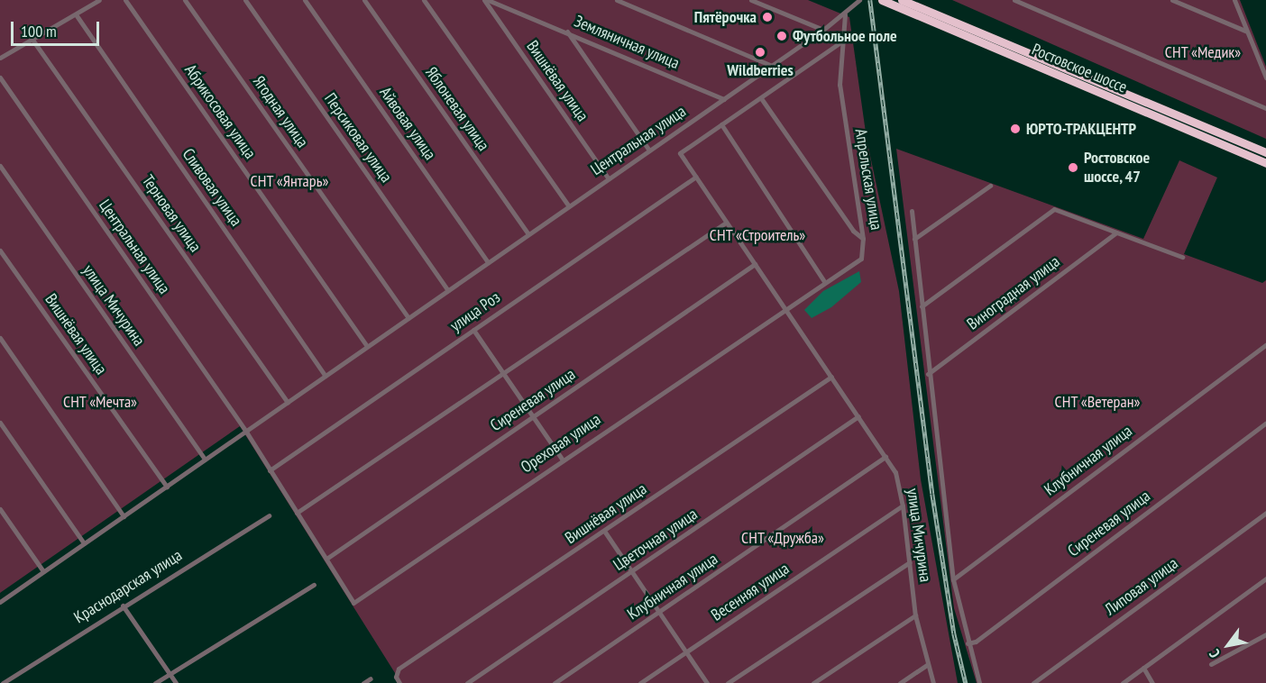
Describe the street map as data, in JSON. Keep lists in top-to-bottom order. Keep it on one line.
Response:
{"streets":{"highway":["Ростовское шоссе"],"street":["Земляничная улица","Вишнёвая улица","Яблоневая улица","Абрикосовая улица","Ягодная улица","Айвовая улица","Персиковая улица","Центральная улица","Апрельская улица","Сливовая улица","Терновая улица","Виноградная улица","улица Мичурина","улица Роз","Сиреневая улица","Ореховая улица","Клубничная улица","Цветочная улица","Краснодарская улица","Липовая улица","Весенняя улица"]},"crossings":[["Земляничная улица","Вишнёвая улица"],["Земляничная улица","Центральная улица"],["Вишнёвая улица","Центральная улица"],["Вишнёвая улица","улица Мичурина"],["Яблоневая улица","Центральная улица"],["Абрикосовая улица","Центральная улица"],["Ягодная улица","Центральная улица"],["Айвовая улица","Центральная улица"],["Персиковая улица","Центральная улица"],["Центральная улица","Апрельская улица"],["Центральная улица","Сливовая улица"],["Центральная улица","Терновая улица"],["Центральная улица","улица Мичурина"],["Апрельская улица","улица Мичурина"],["Апрельская улица","Ореховая улица"],["улица Мичурина","улица Роз"],["улица Мичурина","Сиреневая улица"],["улица Мичурина","Ореховая улица"],["улица Мичурина","Клубничная улица"],["улица Мичурина","Цветочная улица"],["улица Мичурина","Весенняя улица"],["Сиреневая улица","Ореховая улица"]],"parks":["СНТ «Медик»","СНТ «Янтарь»","СНТ «Строитель»","СНТ «Мечта»","СНТ «Ветеран»","СНТ «Дружба»"],"places":["Пятёрочка","Футбольное поле","Wildberries","ЮРТО-ТРАКЦЕНТР","Ростовское шоссе, 47"],"scale_bar":"100 m","north":"bottom left"}
